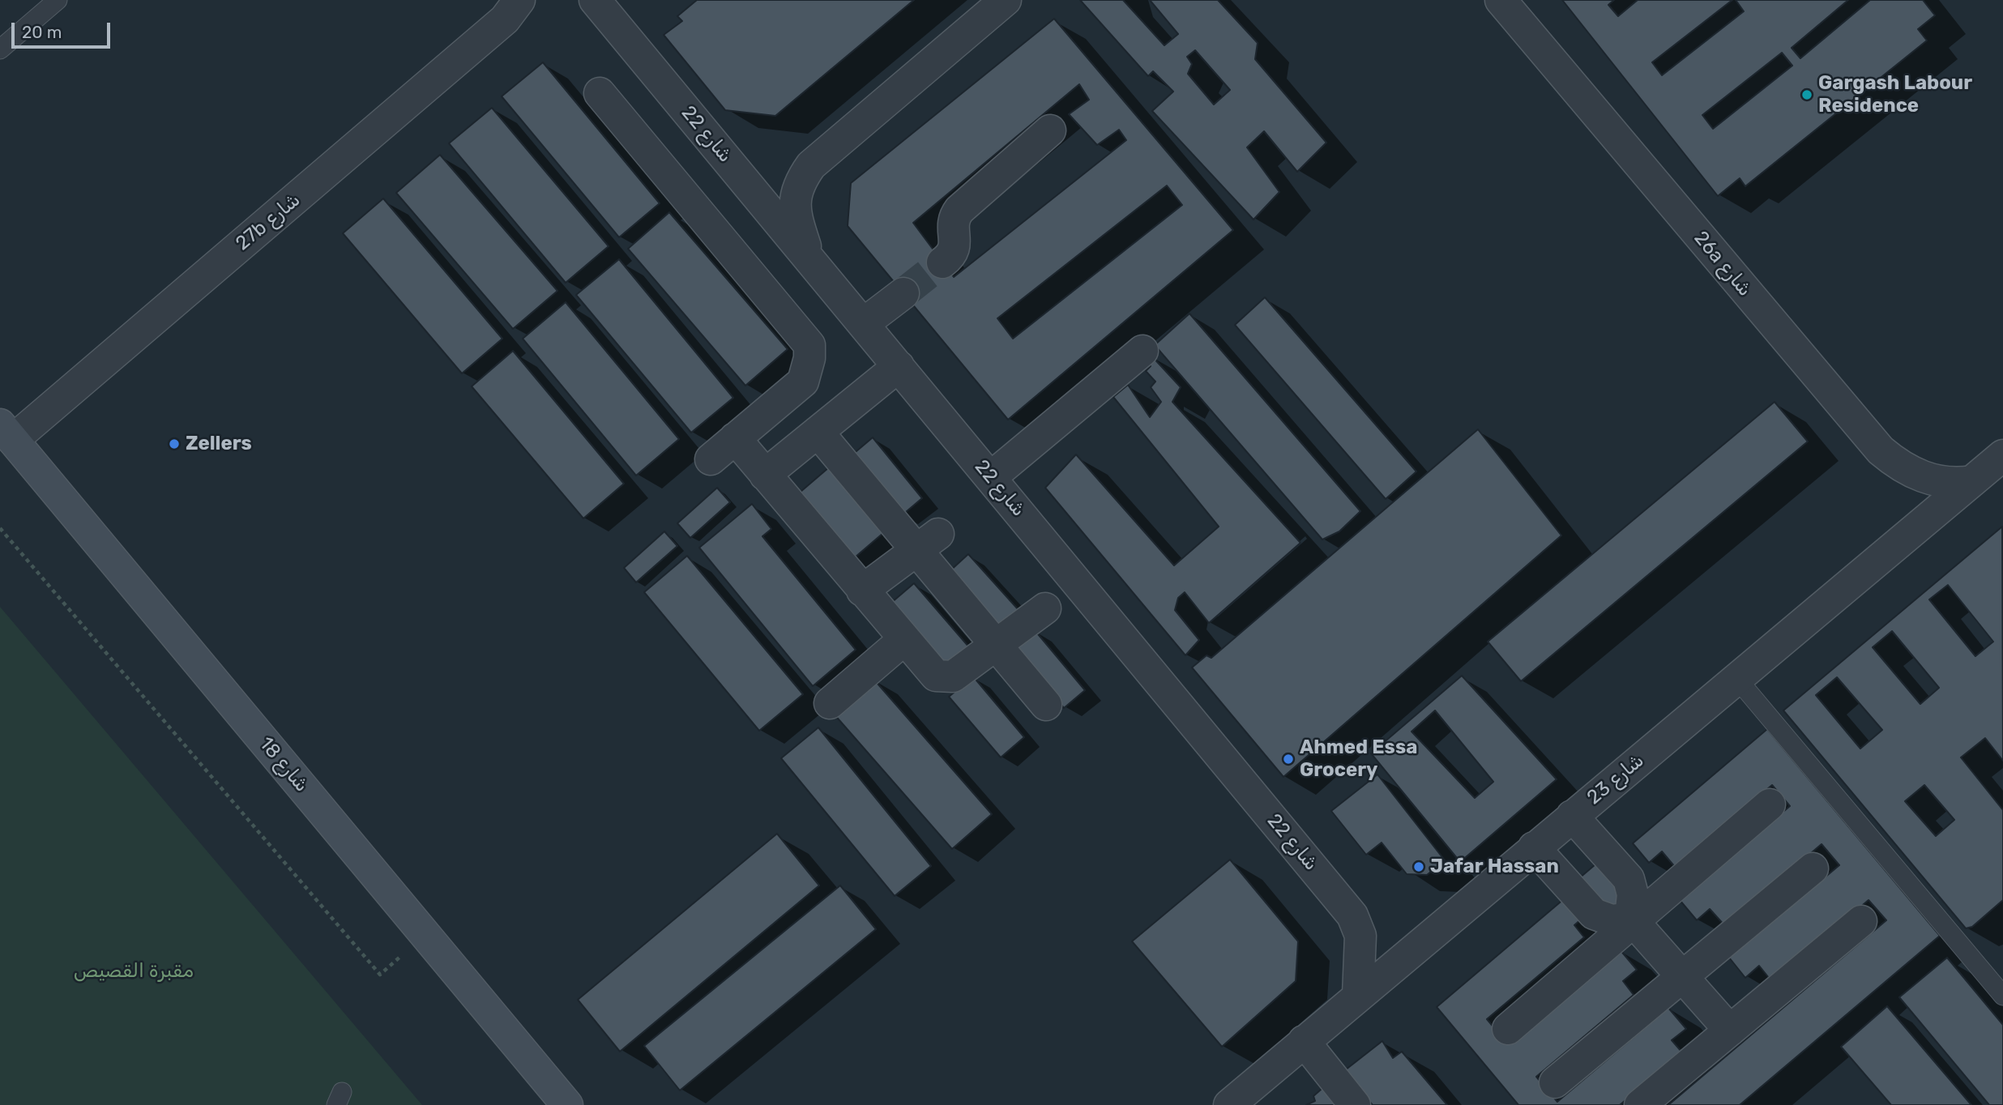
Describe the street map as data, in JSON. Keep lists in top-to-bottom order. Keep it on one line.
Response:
{"streets":{"street":["شارع 22","27b شارع","26a شارع","شارع 18","شارع 23"]},"crossings":[["شارع 22","شارع 23"],["27b شارع","شارع 18"],["26a شارع","شارع 23"]],"parks":["مقبرة القصيص"],"places":["Gargash Labour Residence","Zellers","Ahmed Essa Grocery","Jafar Hassan"],"scale_bar":"20 m"}
